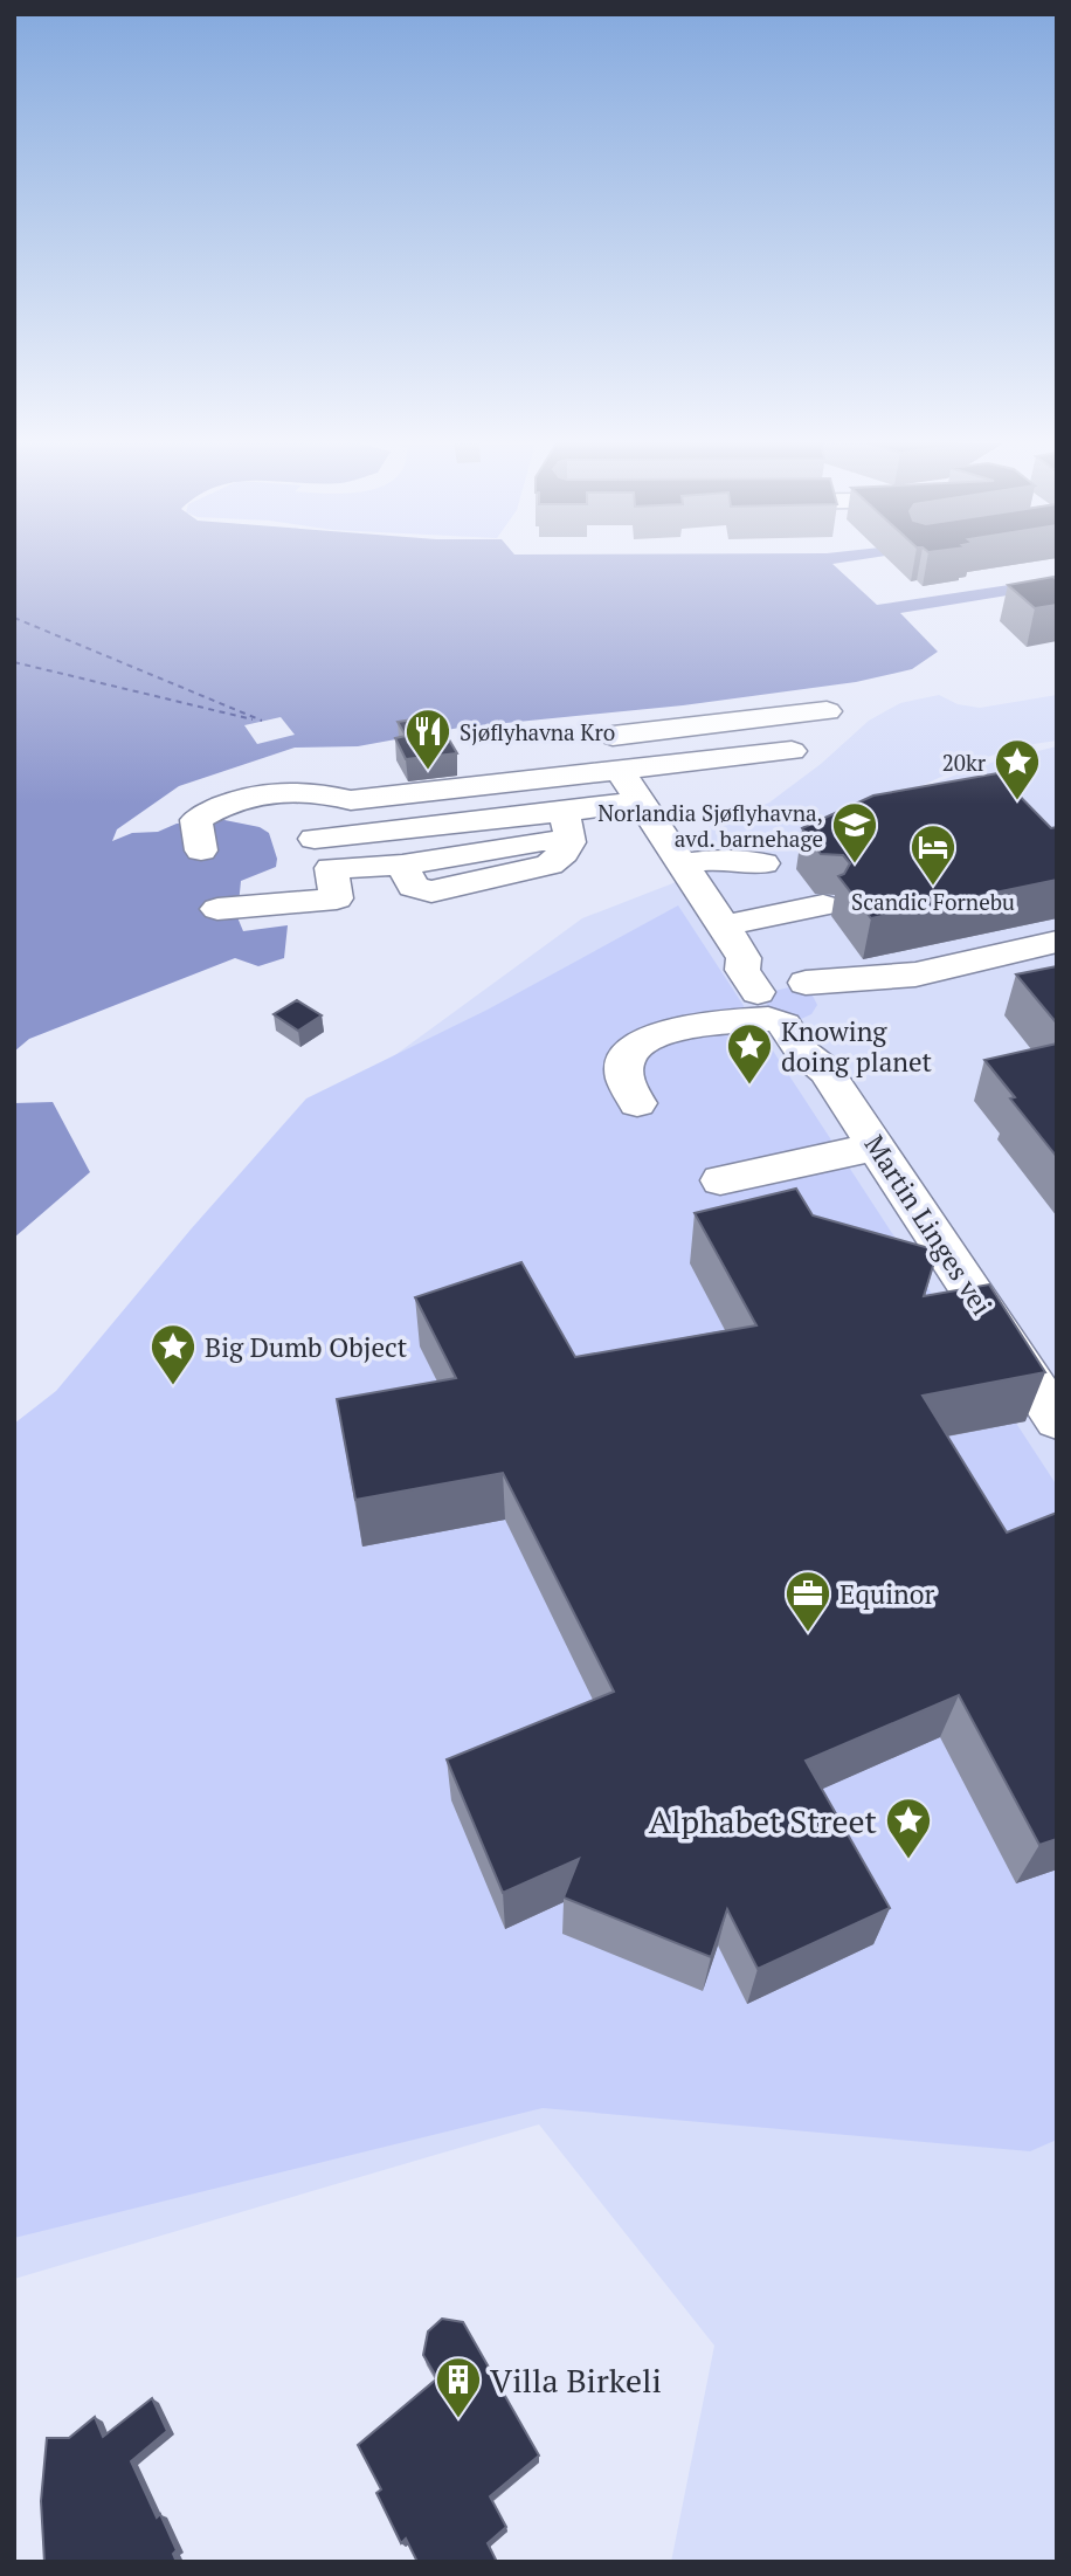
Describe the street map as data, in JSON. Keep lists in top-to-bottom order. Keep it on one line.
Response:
{"streets":{"street":["Martin Linges vei"]},"places":{"restaurant":["Sjøflyhavna Kro"],"place":["20kr","Knowing doing planet","Big Dumb Object","Alphabet Street"],"school or university":["Norlandia Sjøflyhavna, avd. barnehage"],"hotel":["Scandic Fornebu"],"office":["Equinor"],"building":["Villa Birkeli"]}}
